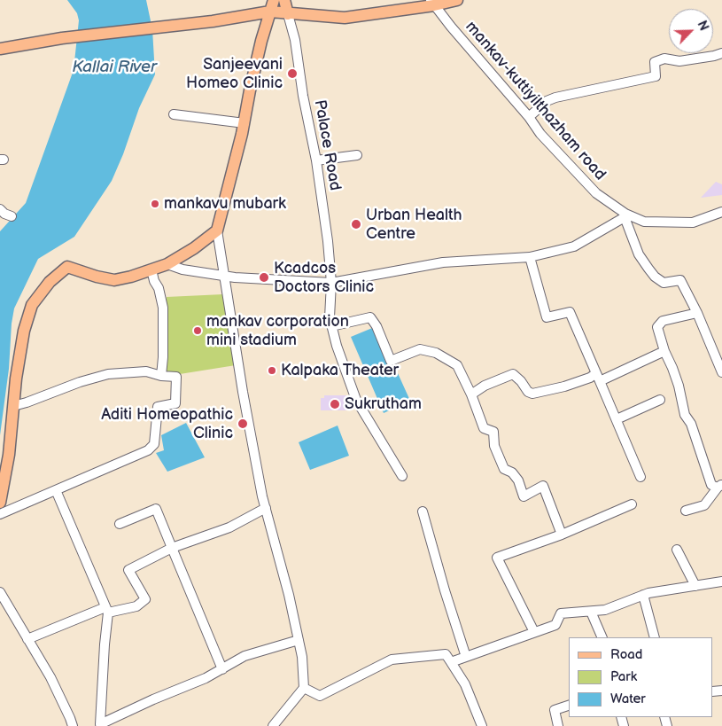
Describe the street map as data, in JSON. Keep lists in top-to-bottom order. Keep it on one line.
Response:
{"streets":{"street":["mankav-kuttiyilthazham road","Palace Road"]},"water":["Kallai River"],"places":["Sanjeevani Homeo Clinic","mankavu mubark","Urban Health Centre","Kcadcos Doctors Clinic","mankav corporation mini stadium","Kalpaka Theater","Sukrutham","Aditi Homeopathic Clinic"],"legend":["Road","Park","Water"],"north":"top right"}
